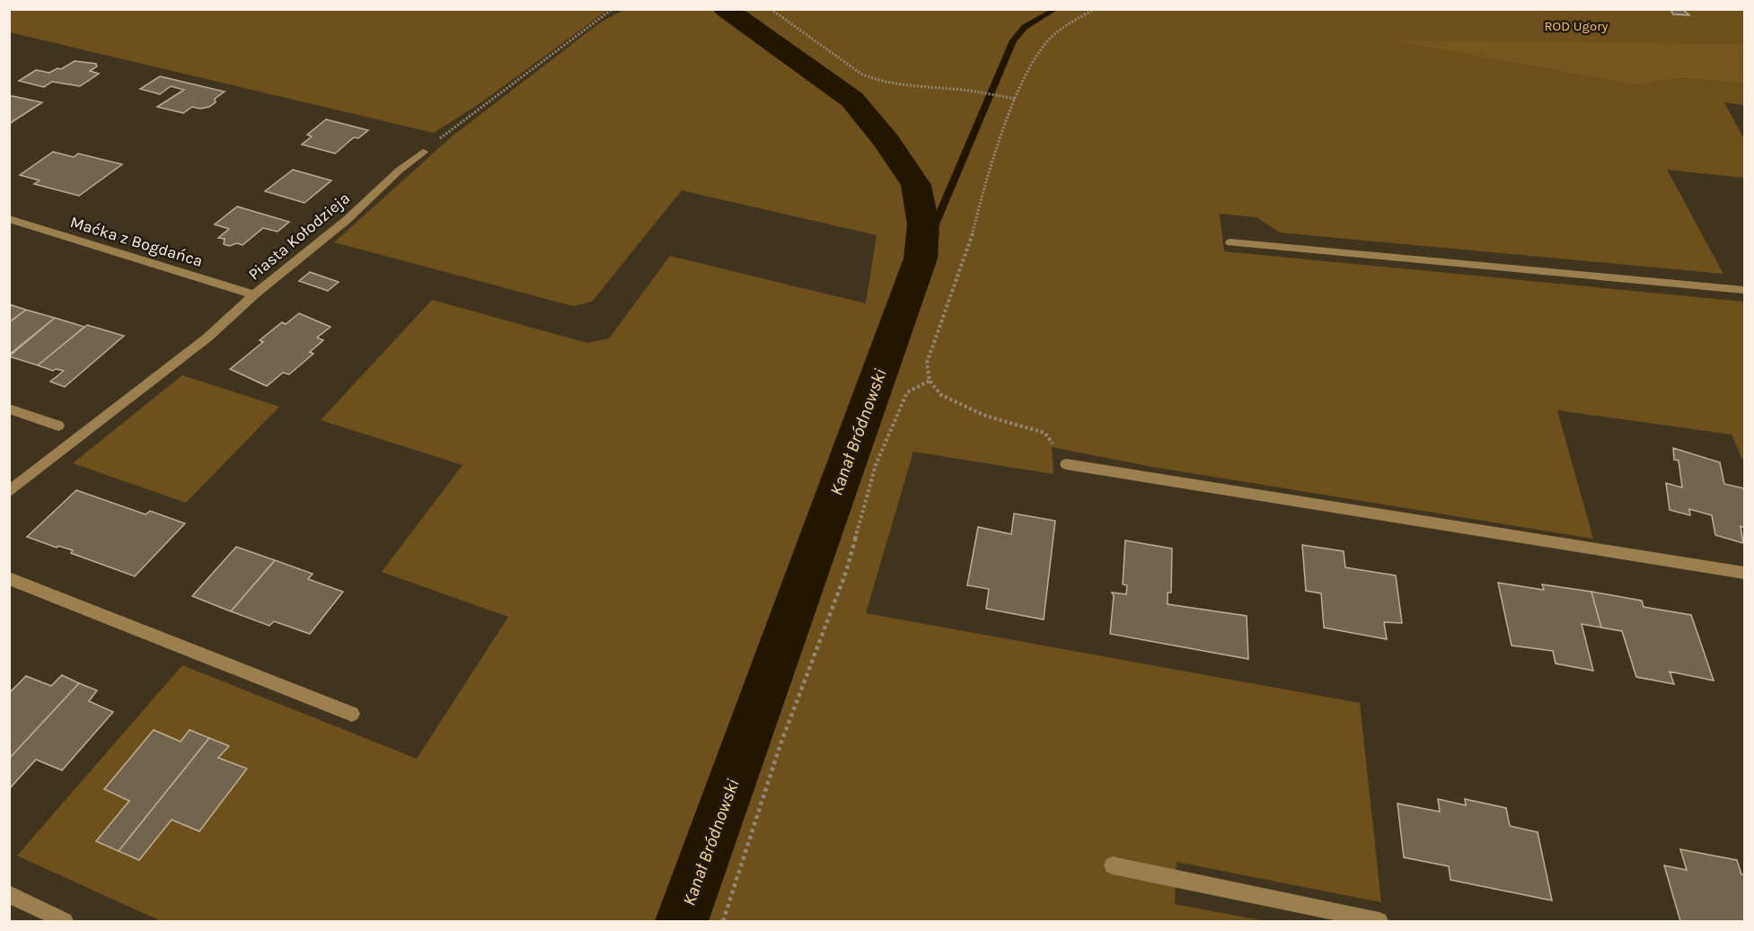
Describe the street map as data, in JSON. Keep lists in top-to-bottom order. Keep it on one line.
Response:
{"streets":{"street":["Piasta Kołodzieja","Maćka z Bogdańca"]},"crossings":[["Piasta Kołodzieja","Maćka z Bogdańca"]],"water":["Kanał Bródnowski"],"parks":["ROD Ugory"]}
